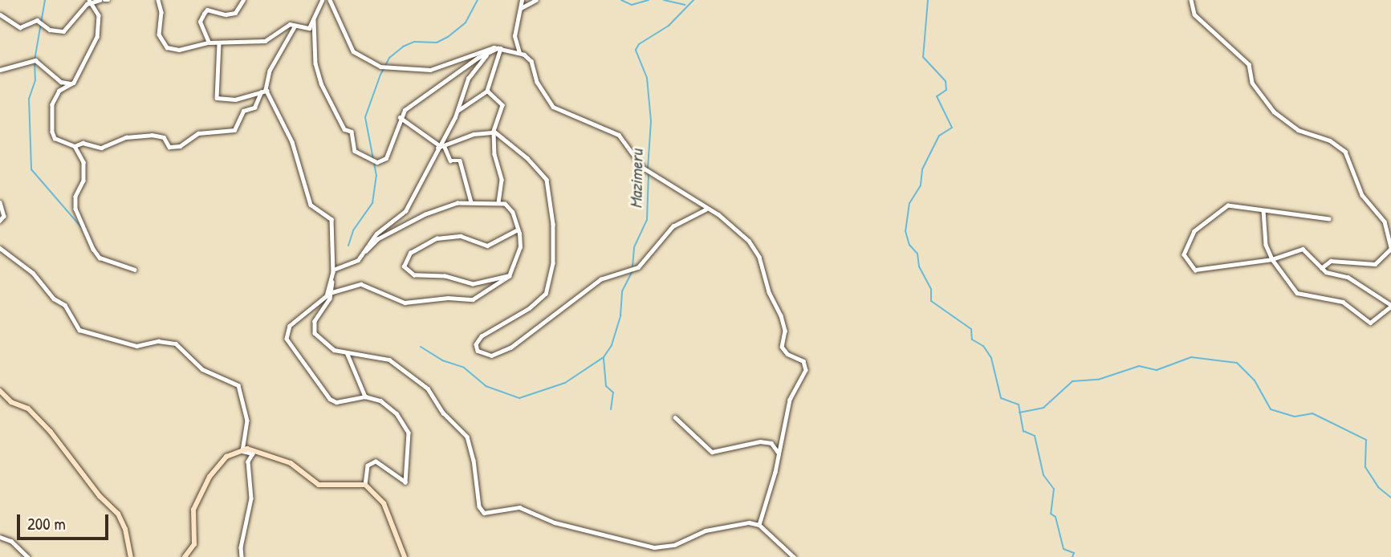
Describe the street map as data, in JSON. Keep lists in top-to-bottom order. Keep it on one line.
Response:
{"water":["Mazimeru"],"scale_bar":"200 m"}
